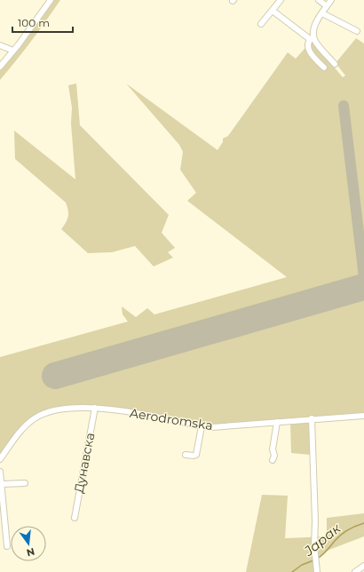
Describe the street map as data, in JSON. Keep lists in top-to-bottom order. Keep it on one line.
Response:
{"streets":{"street":["Aerodromska","Дунавска"]},"crossings":[["Aerodromska","Дунавска"]],"water":["Јарак"],"scale_bar":"100 m","north":"bottom"}
